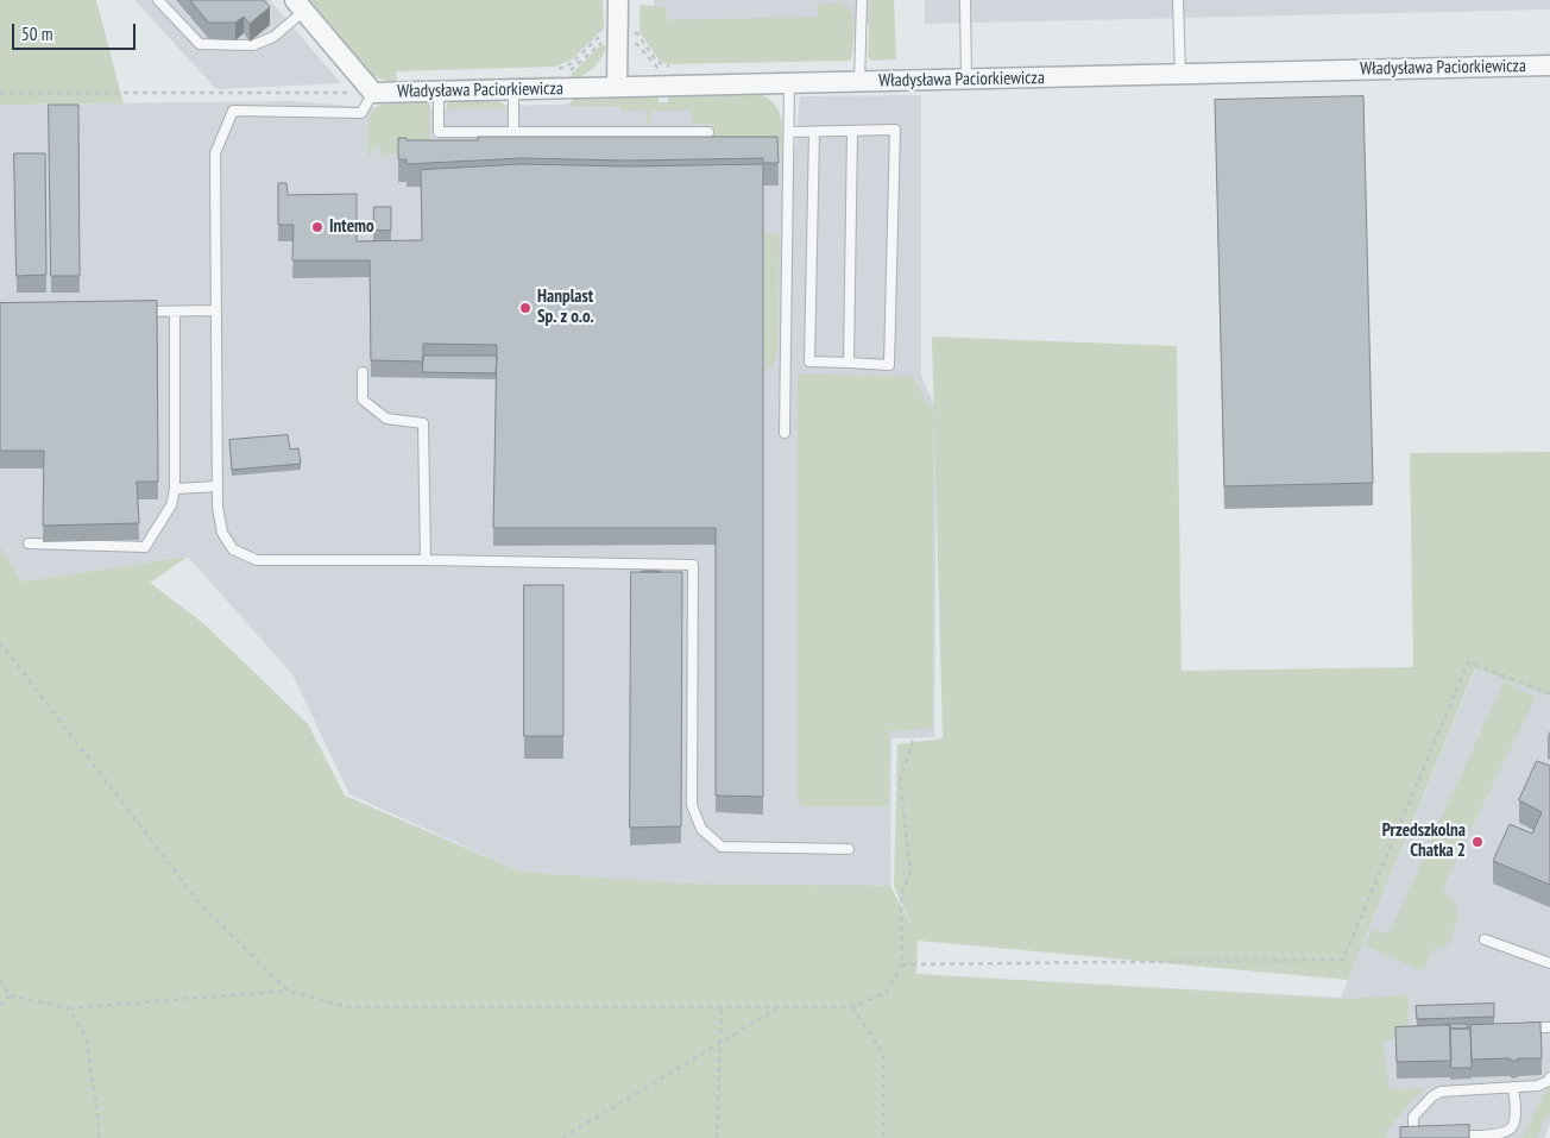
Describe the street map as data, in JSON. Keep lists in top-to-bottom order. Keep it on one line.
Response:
{"streets":{"street":["Władysława Paciorkiewicza"]},"places":["Intemo","Hanplast Sp. z o.o.","Przedszkolna Chatka 2"],"scale_bar":"50 m"}
